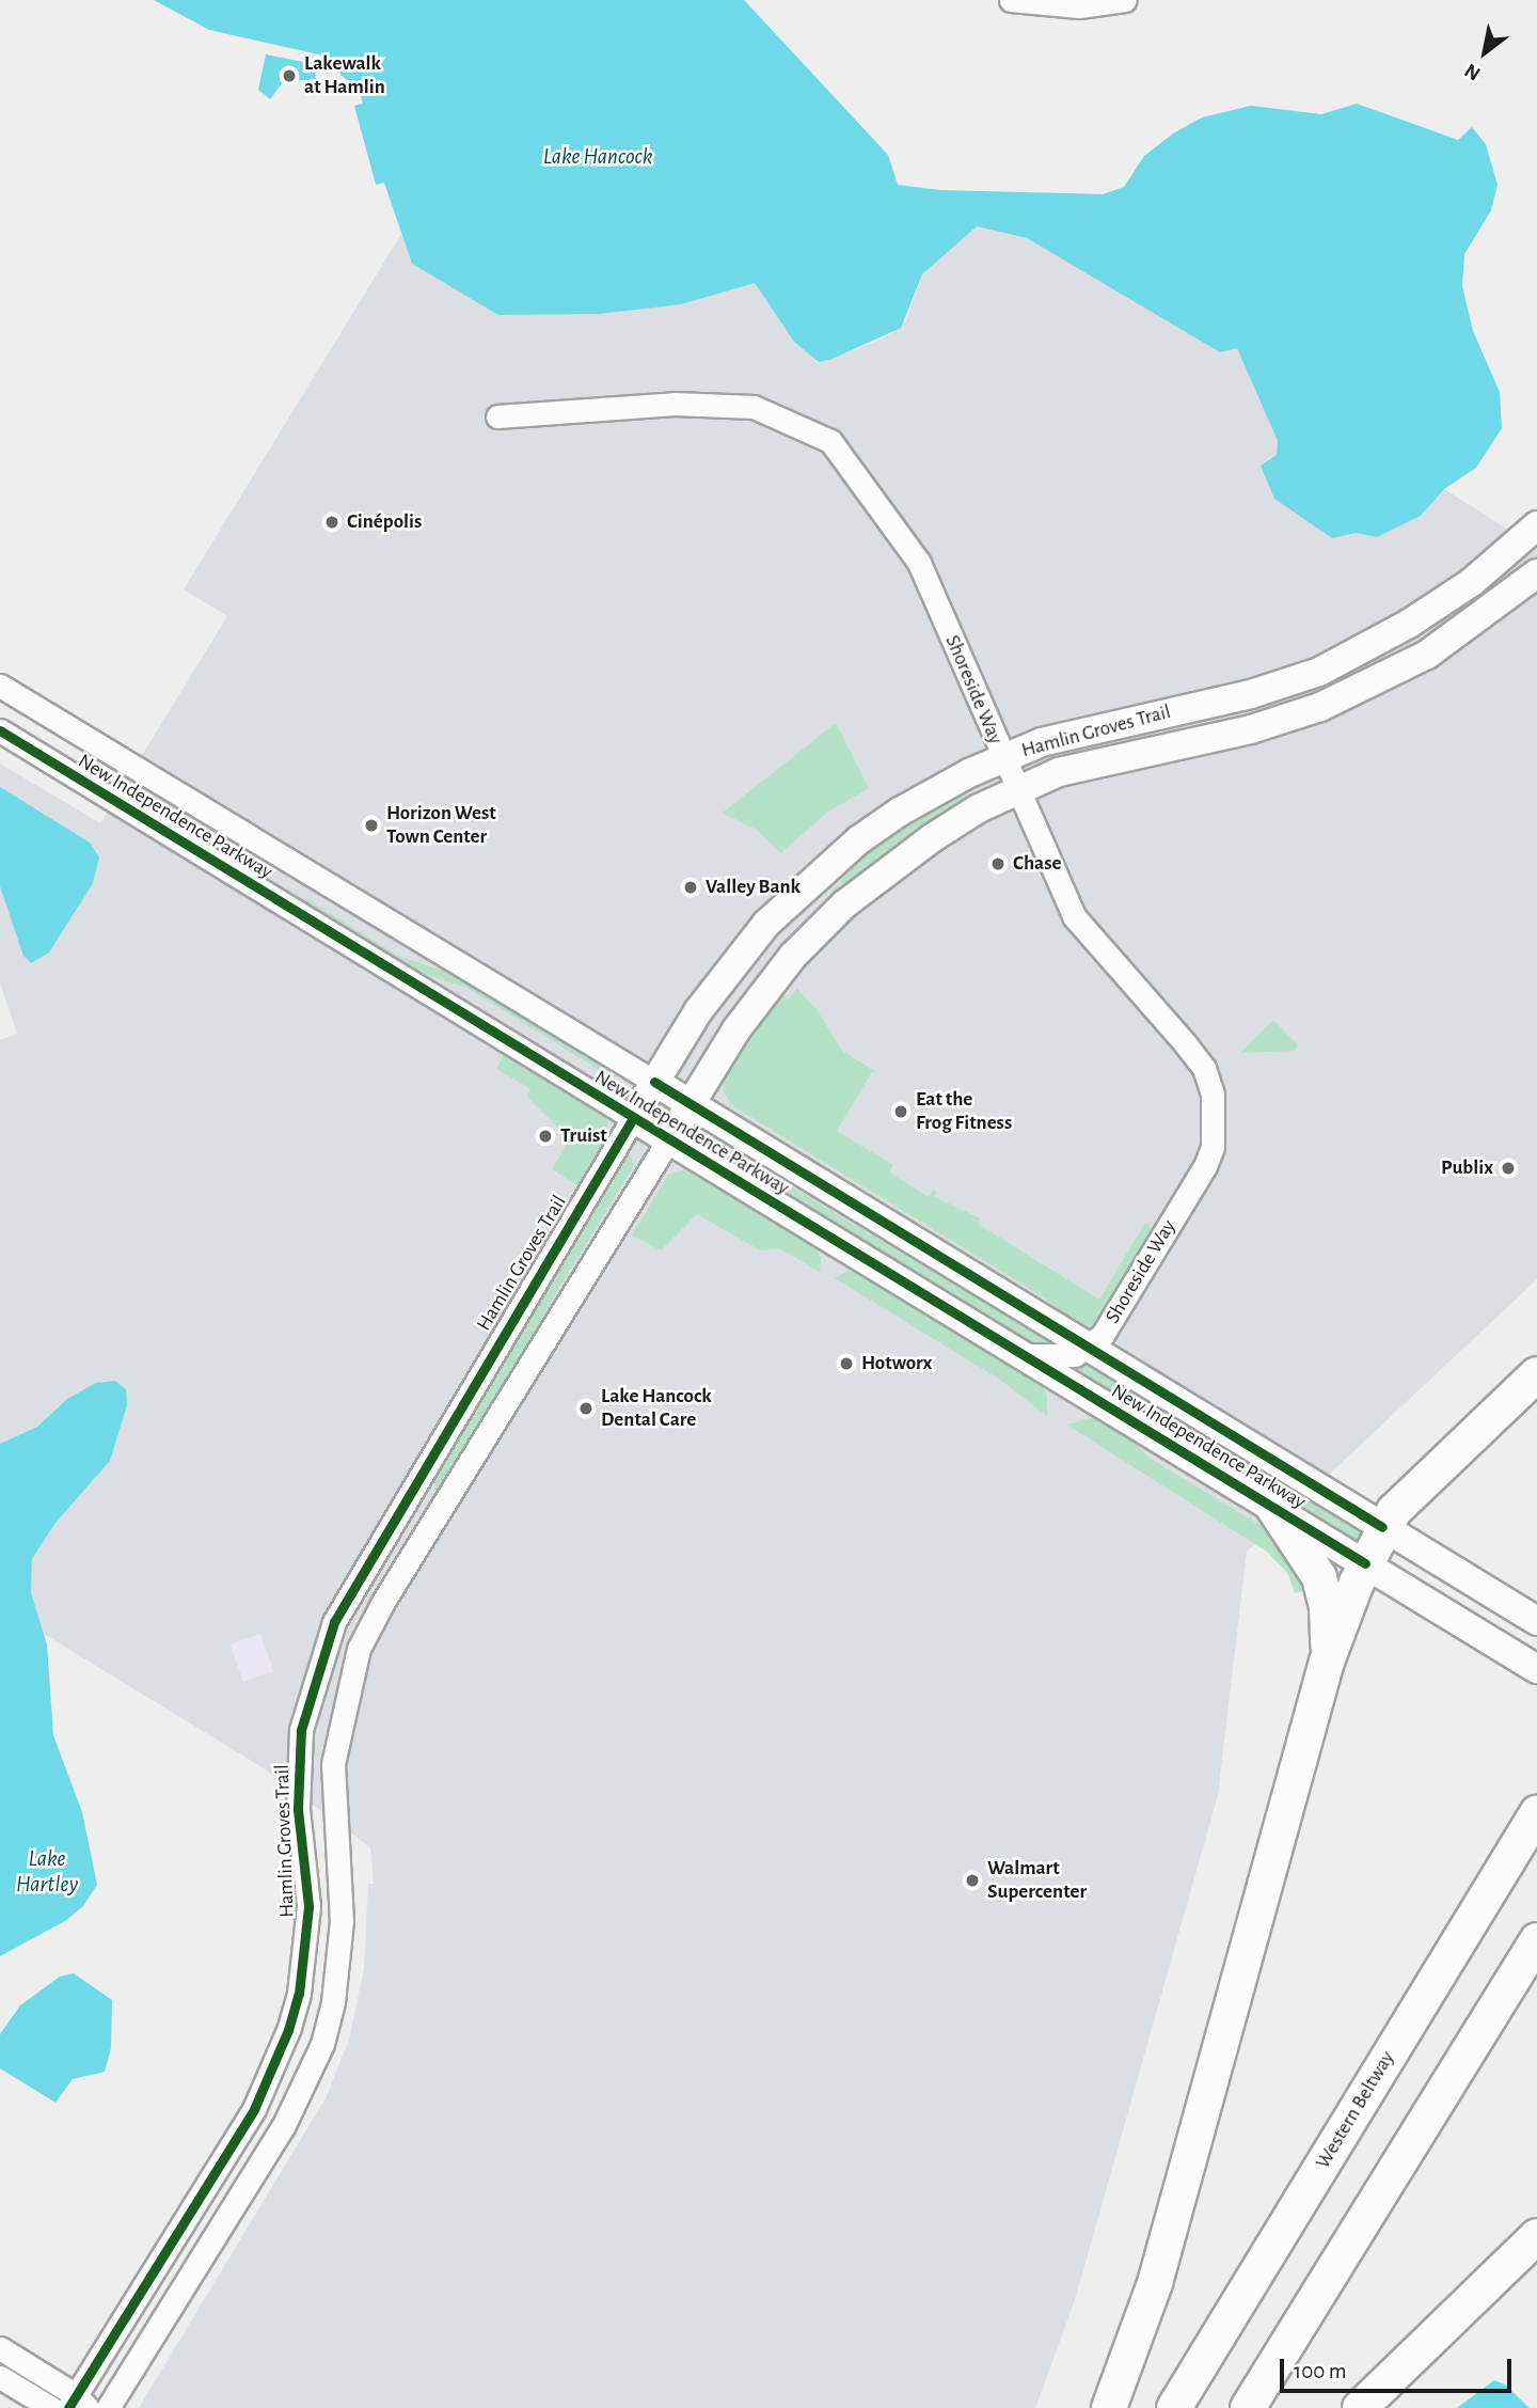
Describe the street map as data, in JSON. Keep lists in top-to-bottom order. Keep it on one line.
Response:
{"streets":{"highway":["Western Beltway"],"main road":["Hamlin Groves Trail","New Independence Parkway"],"street":["Shoreside Way"]},"crossings":[["Shoreside Way","Hamlin Groves Trail"],["Shoreside Way","New Independence Parkway"],["Hamlin Groves Trail","New Independence Parkway"]],"water":["Lake Hancock","Lake Hartley"],"places":["Lakewalk at Hamlin","Cinépolis","Horizon West Town Center","Chase","Valley Bank","Eat the Frog Fitness","Truist","Publix","Hotworx","Lake Hancock Dental Care","Walmart Supercenter"],"scale_bar":"100 m","north":"bottom left"}
